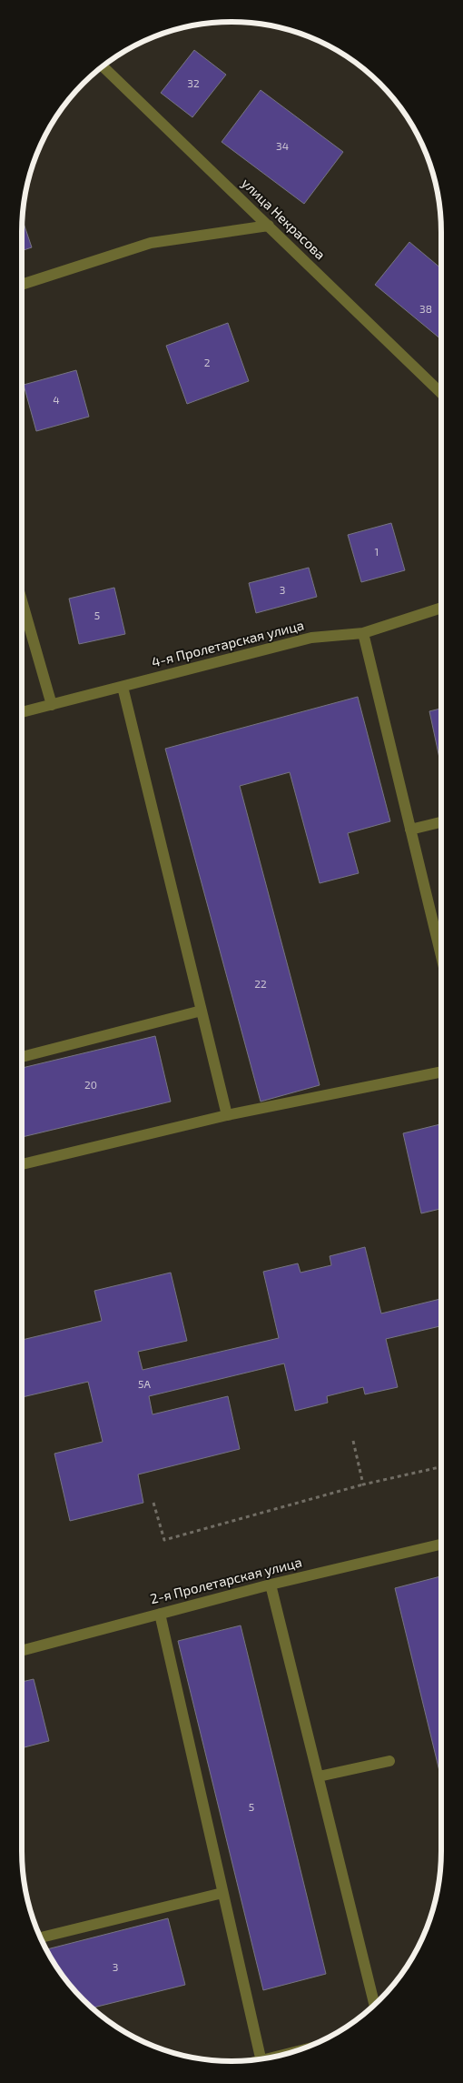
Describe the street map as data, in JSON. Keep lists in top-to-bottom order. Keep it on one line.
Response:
{"streets":{"street":["улица Некрасова","4-я Пролетарская улица","2-я Пролетарская улица"]},"house_numbers":["32","34","38","2","4","1","3","5","22","20","5А","5","3"]}
